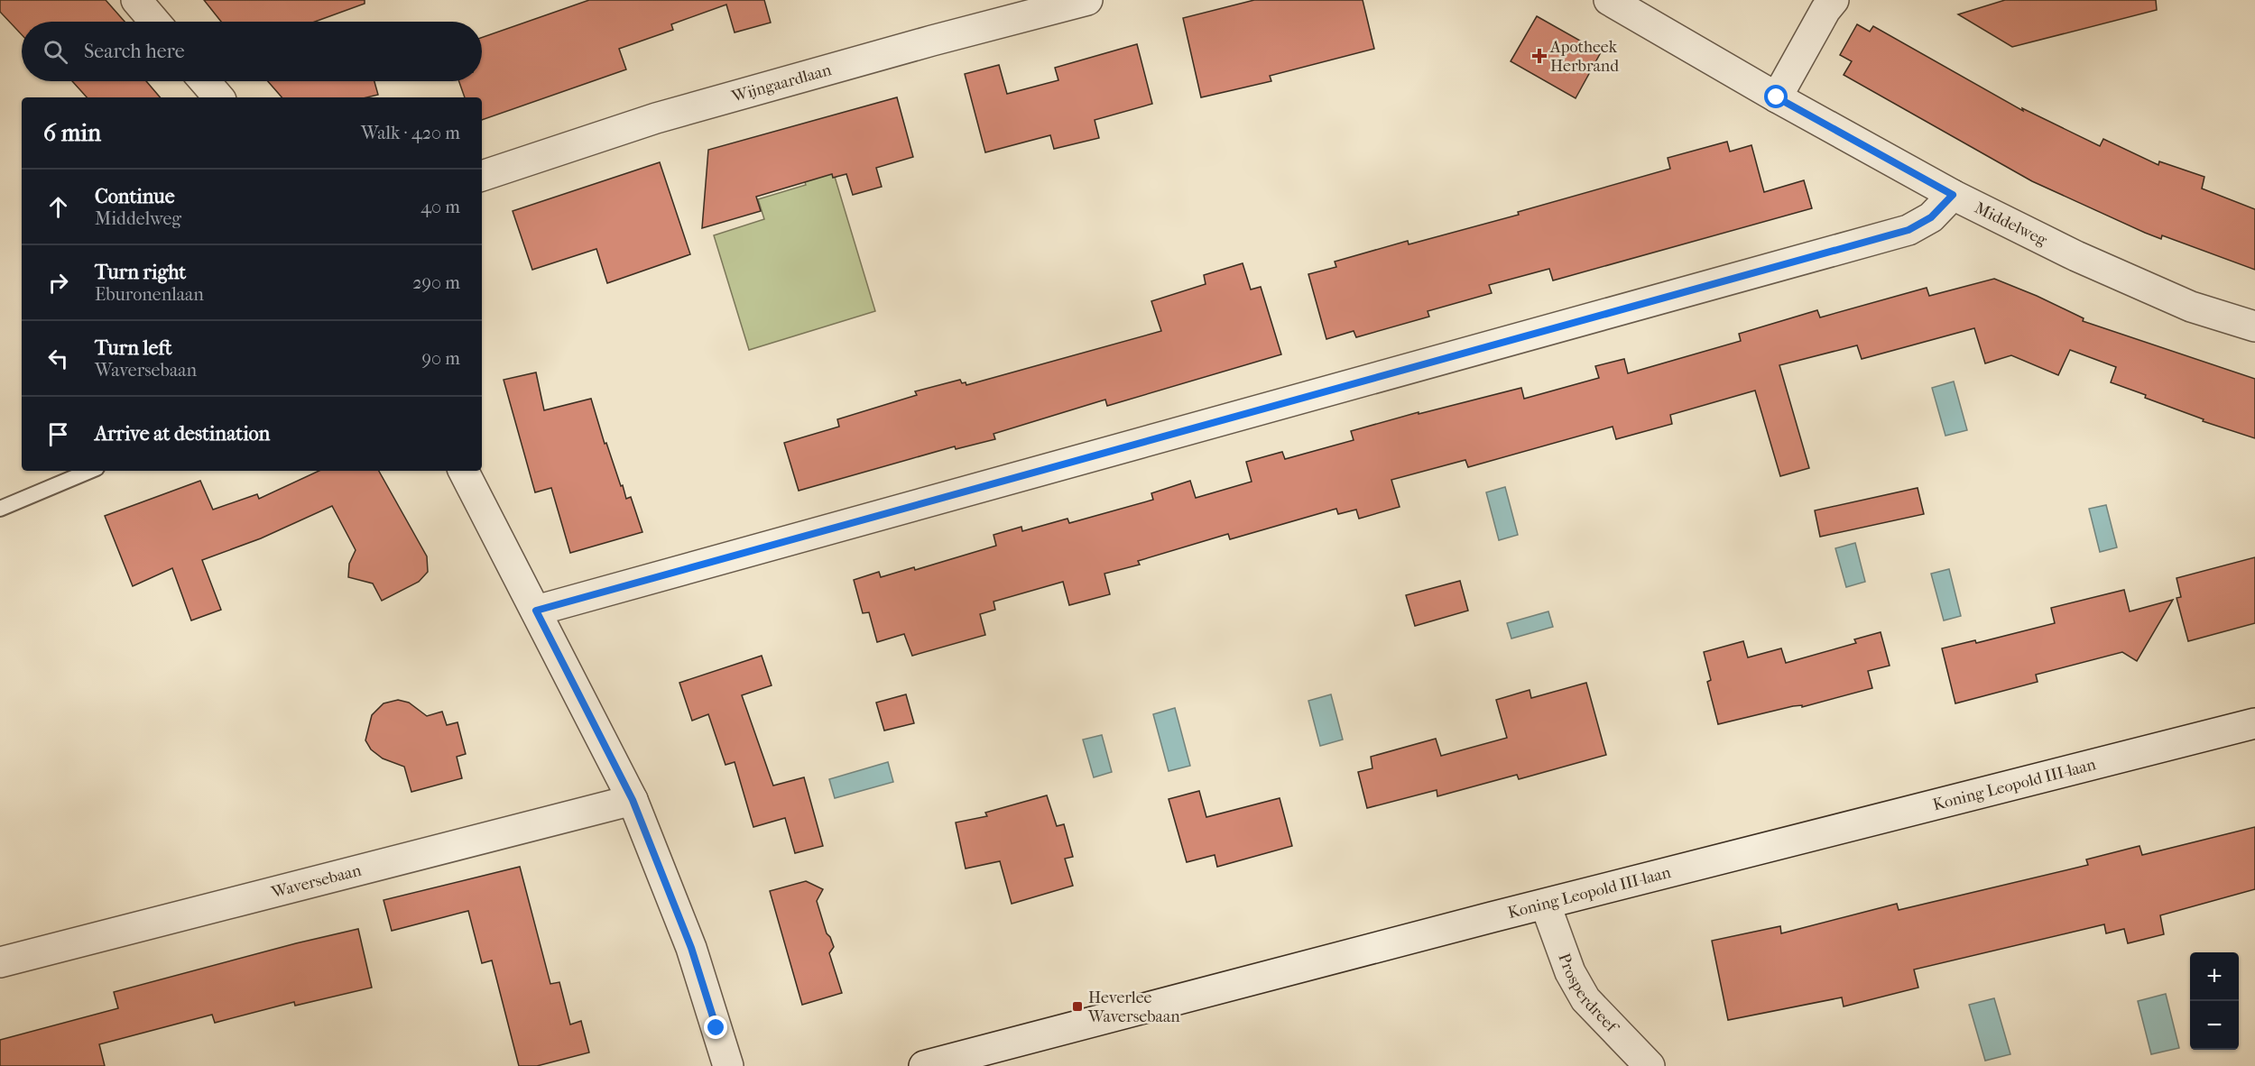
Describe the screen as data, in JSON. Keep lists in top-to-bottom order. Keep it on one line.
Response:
{"streets":{"street":["Wijngaardlaan","Middelweg","Koning Leopold III-laan","Waversebaan","Prosperdreef"]},"crossings":[["Koning Leopold III-laan","Prosperdreef"]],"places":{"health":["Apotheek Herbrand"],"transit":["Heverlee Waversebaan"]},"page":{"search":"Search here","heading":["6 min","Walk · 420 m"],"list":[["Continue","Middelweg","40 m"],["Turn right","Eburonenlaan","290 m"],["Turn left","Waversebaan","90 m"],"Arrive at destination"],"map_buttons":["+","−"]}}
